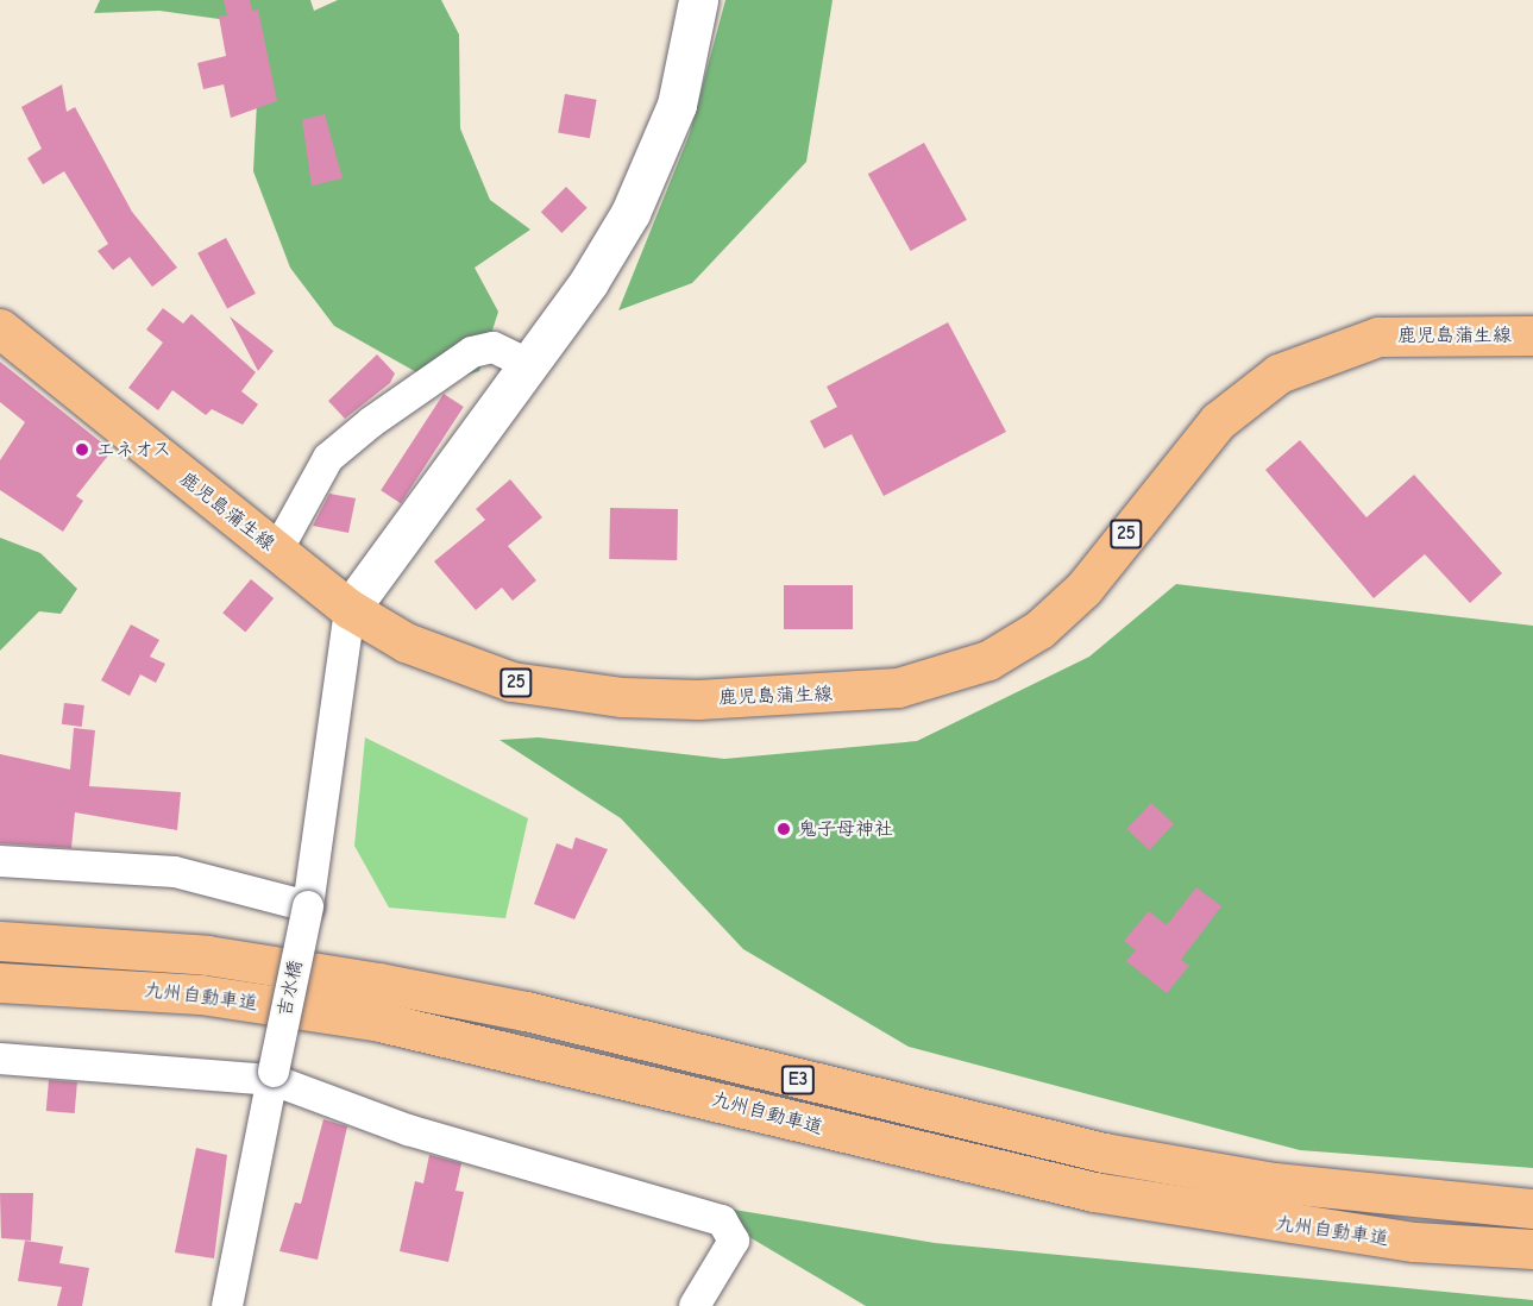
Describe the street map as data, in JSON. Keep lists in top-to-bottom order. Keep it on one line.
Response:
{"streets":{"main road":["鹿児島蒲生線","25","九州自動車道","E3"],"street":["吉水橋"]},"crossings":[["鹿児島蒲生線","吉水橋"]],"places":["エネオス","鬼子母神社"]}
